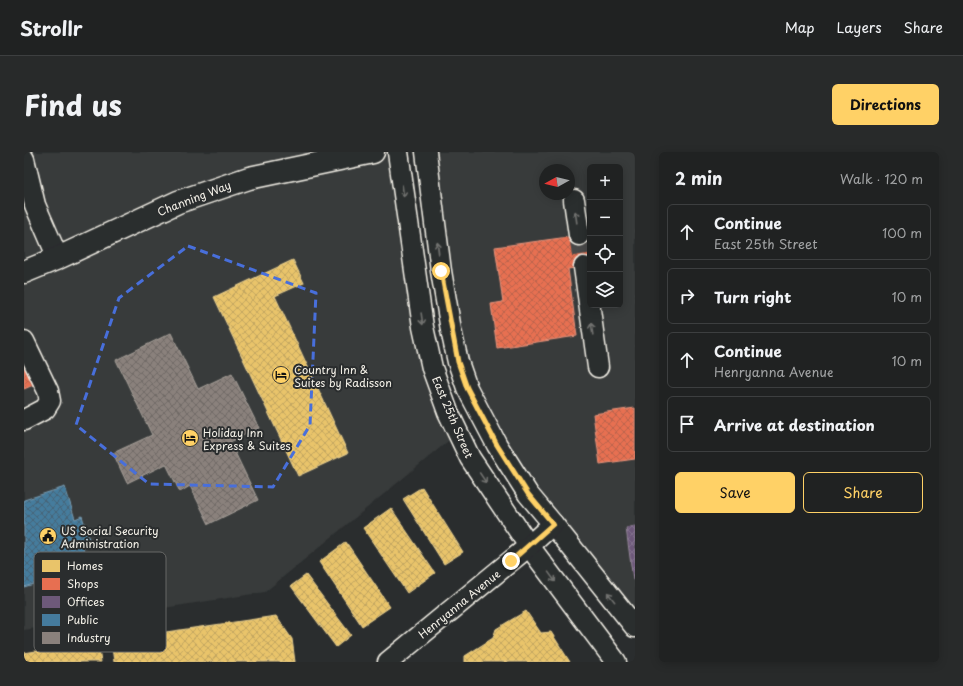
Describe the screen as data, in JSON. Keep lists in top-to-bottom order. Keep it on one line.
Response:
{"streets":{"main road":["Channing Way"],"street":["East 25th Street","Henryanna Avenue"]},"crossings":[["East 25th Street","Henryanna Avenue"]],"places":{"hotel":["Country Inn & Suites by Radisson","Holiday Inn Express & Suites"],"public building":["US Social Security Administration"]},"legend":["Homes","Shops","Offices","Public","Industry"],"north":"left","page":{"header":"Strollr","nav":["Map","Layers","Share"],"title":"Find us","buttons":["Directions",["Save","Share"]],"heading":["2 min","Walk · 120 m"],"map_buttons":["+","−"],"list":[["Continue","East 25th Street","100 m"],["Turn right","10 m"],["Continue","Henryanna Avenue","10 m"],"Arrive at destination"]}}
